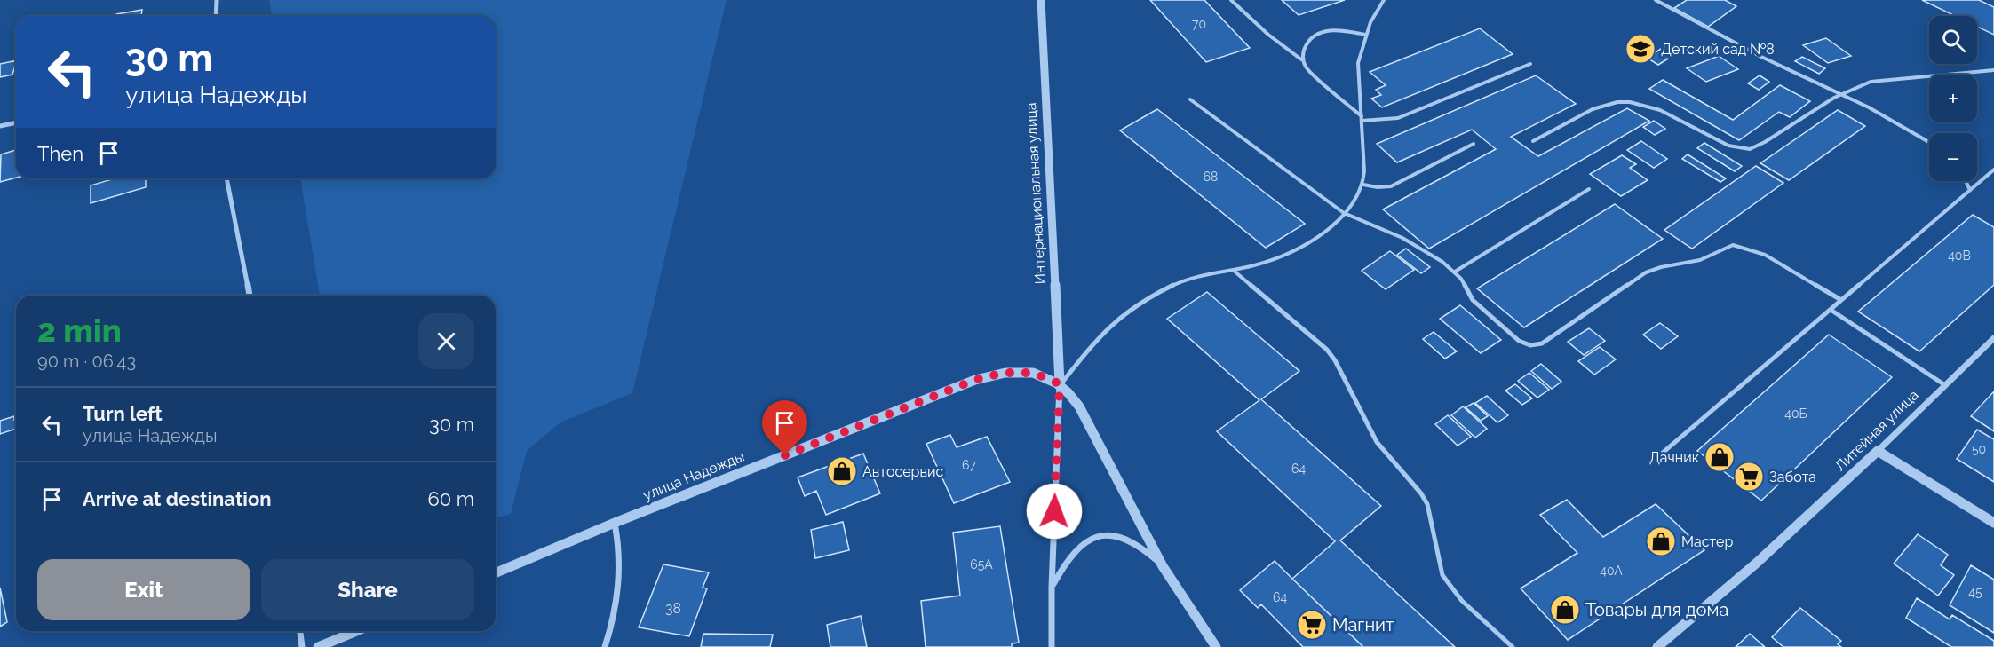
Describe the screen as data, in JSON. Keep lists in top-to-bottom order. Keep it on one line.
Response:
{"streets":{"street":["Интернациональная улица","Литейная улица","улица Надежды"]},"crossings":[["Интернациональная улица","улица Надежды"]],"places":{"school or university":["Детский сад №8"],"shop":["Дачник","Автосервис","Мастер","Товары для дома"],"supermarket":["Забота","Магнит"]},"house_numbers":["70","68","40В","40Б","50","67","64","65А","40А","45","64","38"],"page":{"map_buttons":["+","−"],"turn":["30 m","улица Надежды"],"then":"Then","heading":["2 min","90 m · 06:43"],"list":[{"name":"Turn left","note":"улица Надежды","value":"30 m"},{"name":"Arrive at destination","value":"60 m"}],"buttons":["Exit","Share"]}}
